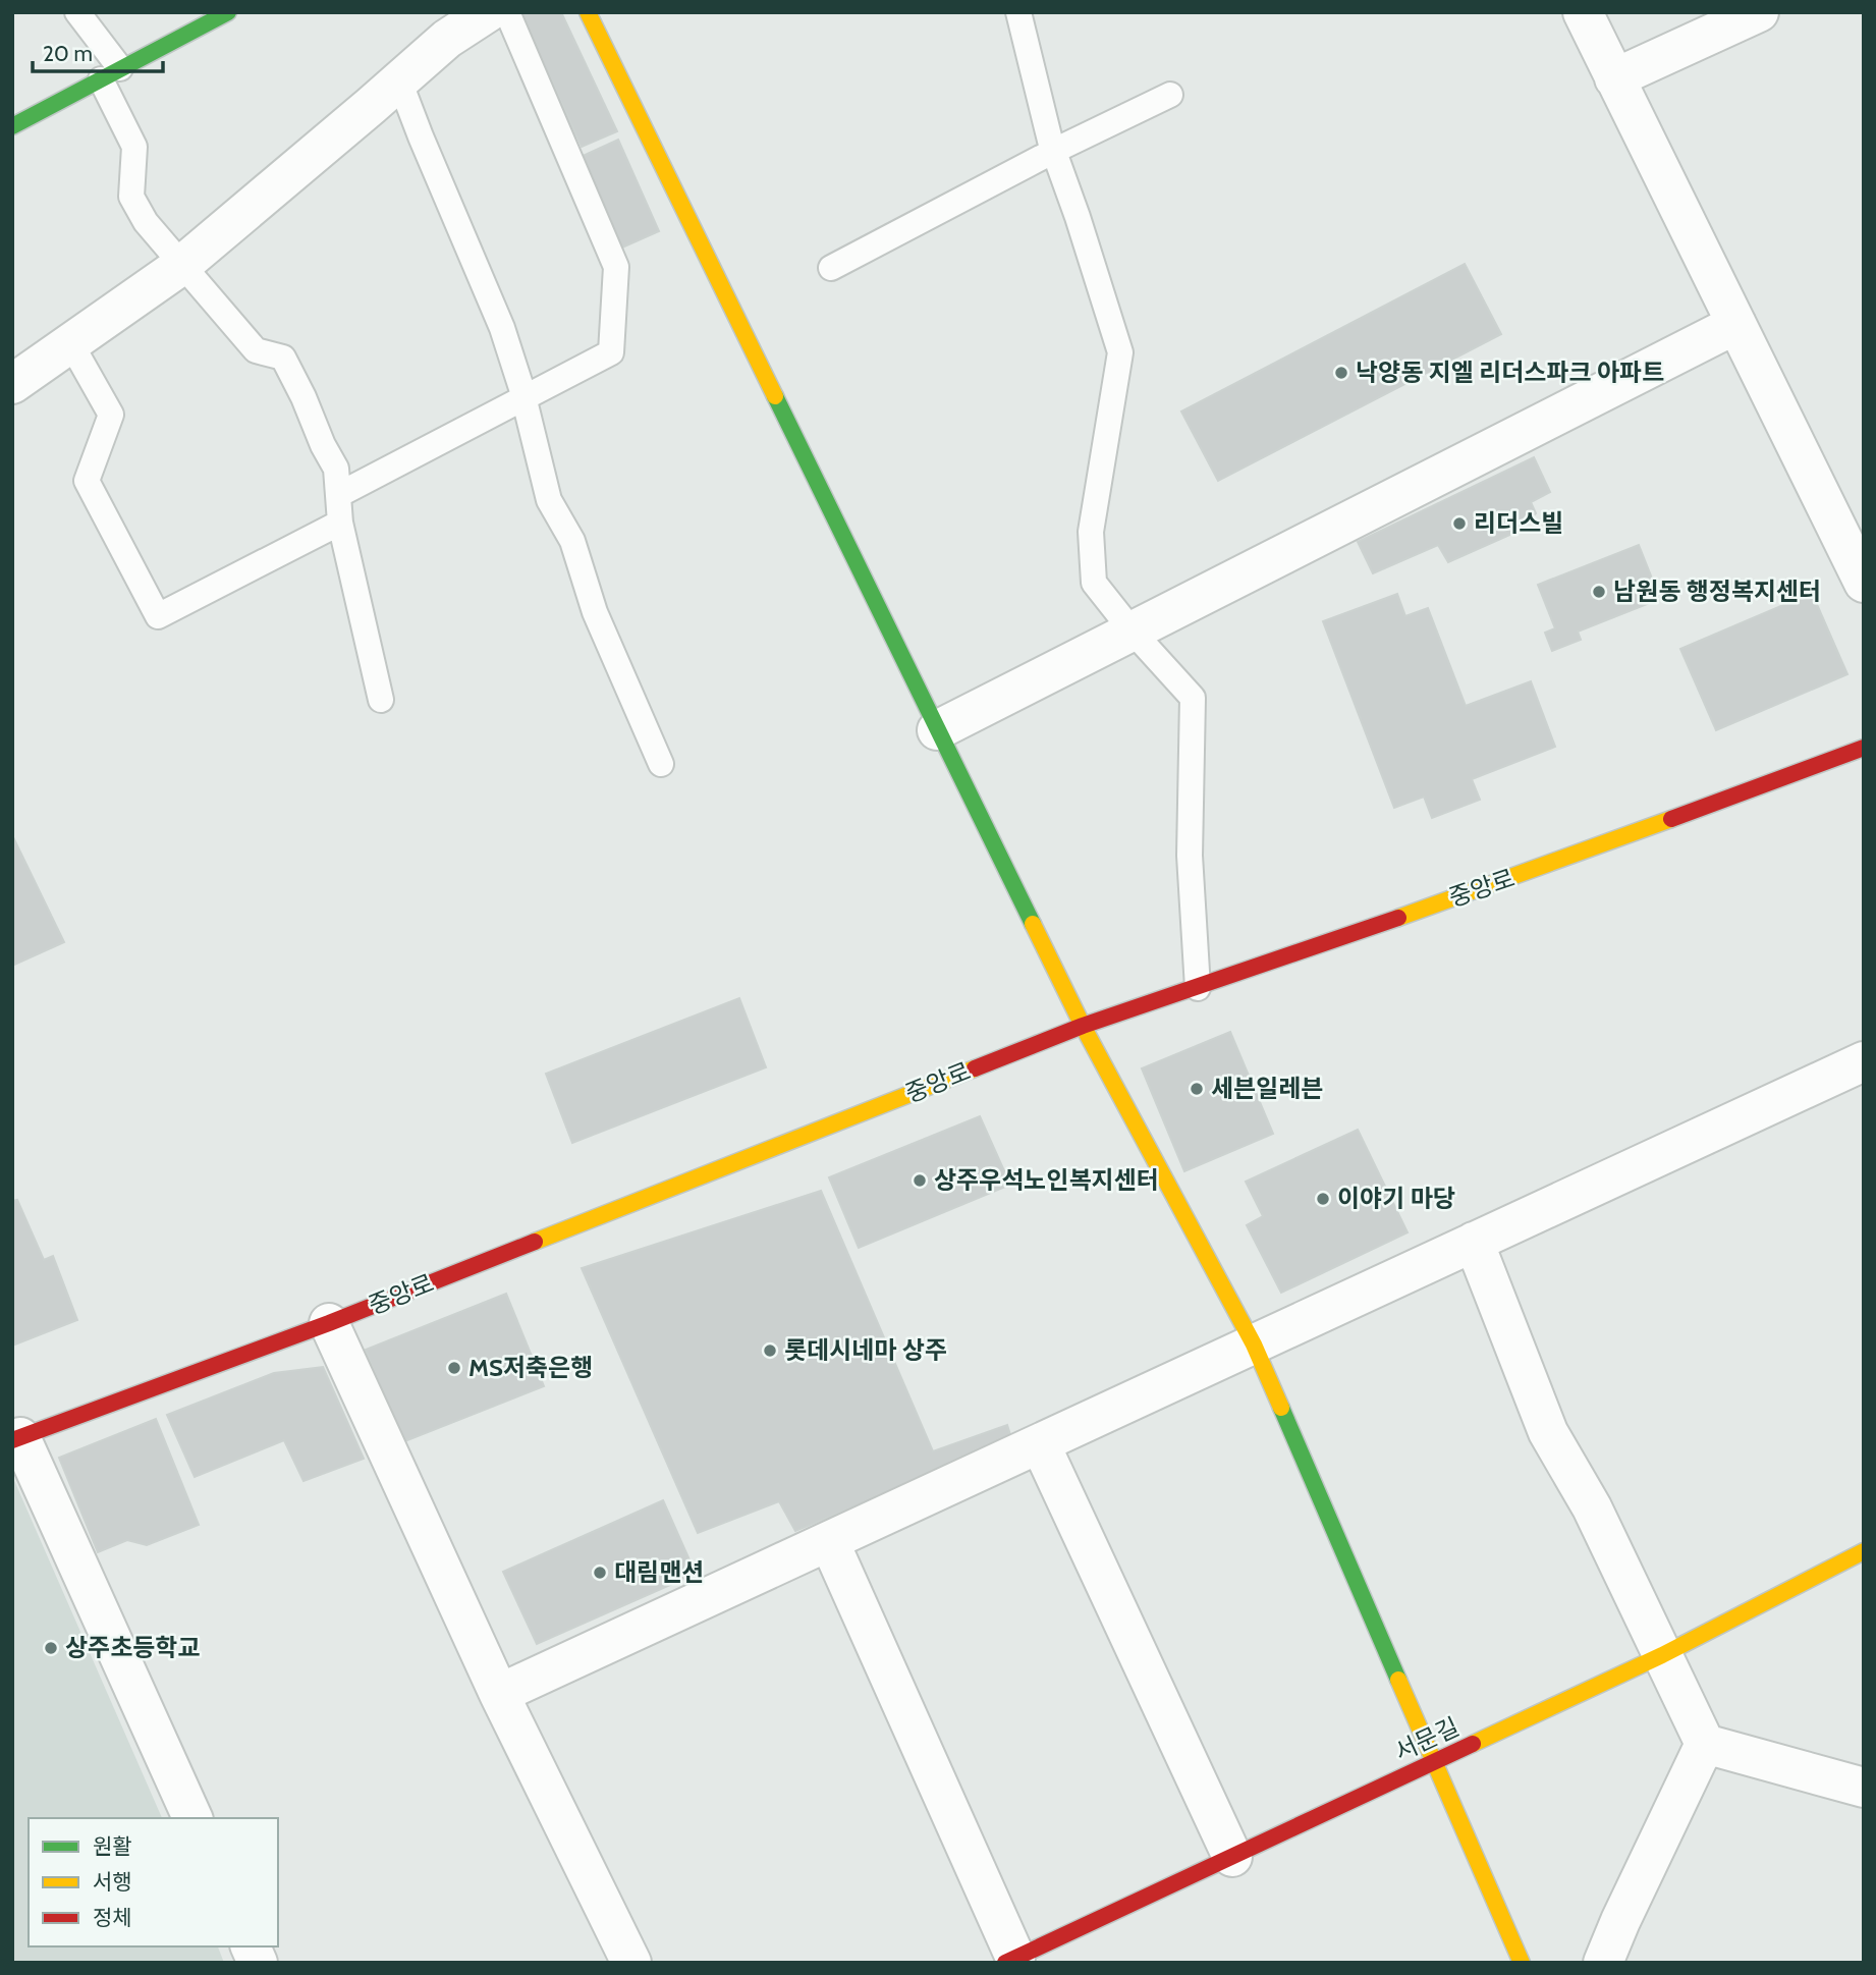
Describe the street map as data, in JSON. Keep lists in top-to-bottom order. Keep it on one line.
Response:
{"streets":{"street":["중앙로","서문길"]},"places":["낙양동 지엘 리더스파크 아파트","리더스빌","남원동 행정복지센터","세븐일레븐","상주우석노인복지센터","이야기 마당","롯데시네마 상주","MS저축은행","대림맨션","상주초등학교"],"legend":["원활","서행","정체"],"scale_bar":"20 m"}
